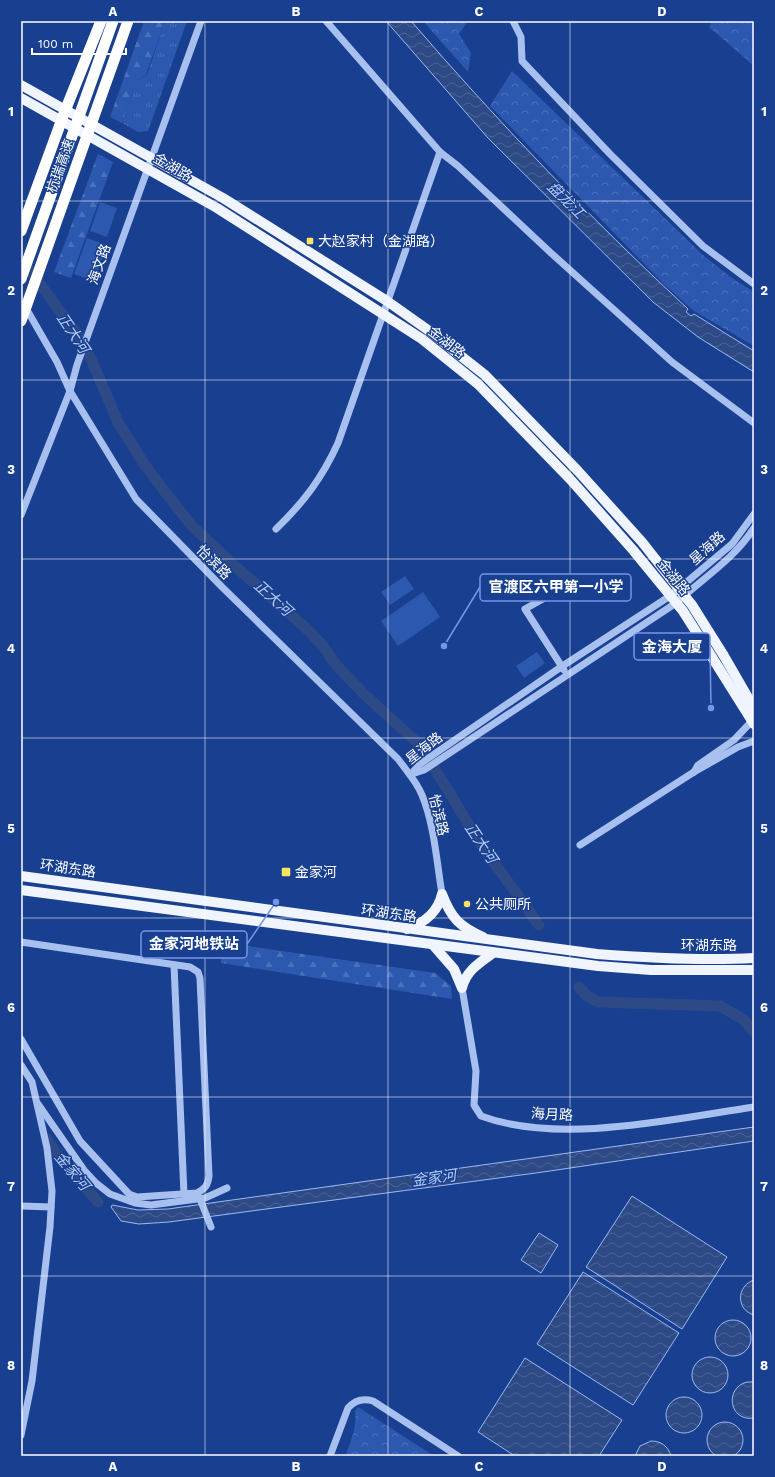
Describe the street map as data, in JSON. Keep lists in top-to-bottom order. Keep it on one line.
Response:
{"streets":{"highway":["杭瑞高速"],"main road":["金湖路","环湖东路"],"street":["海文路","星海路","怡滨路","海月路"]},"crossings":[["金湖路","海文路"],["金湖路","星海路"],["海文路","怡滨路"],["星海路","怡滨路"]],"water":["盘龙江","正大河","金家河"],"places":{"transit":["大赵家村（金湖路）","金家河"],"other":["官渡区六甲第一小学","金海大厦","金家河地铁站","公共厕所"]},"scale_bar":"100 m","grid":{"columns":["A","B","C","D"],"rows":["1","2","3","4","5","6","7","8"]}}
